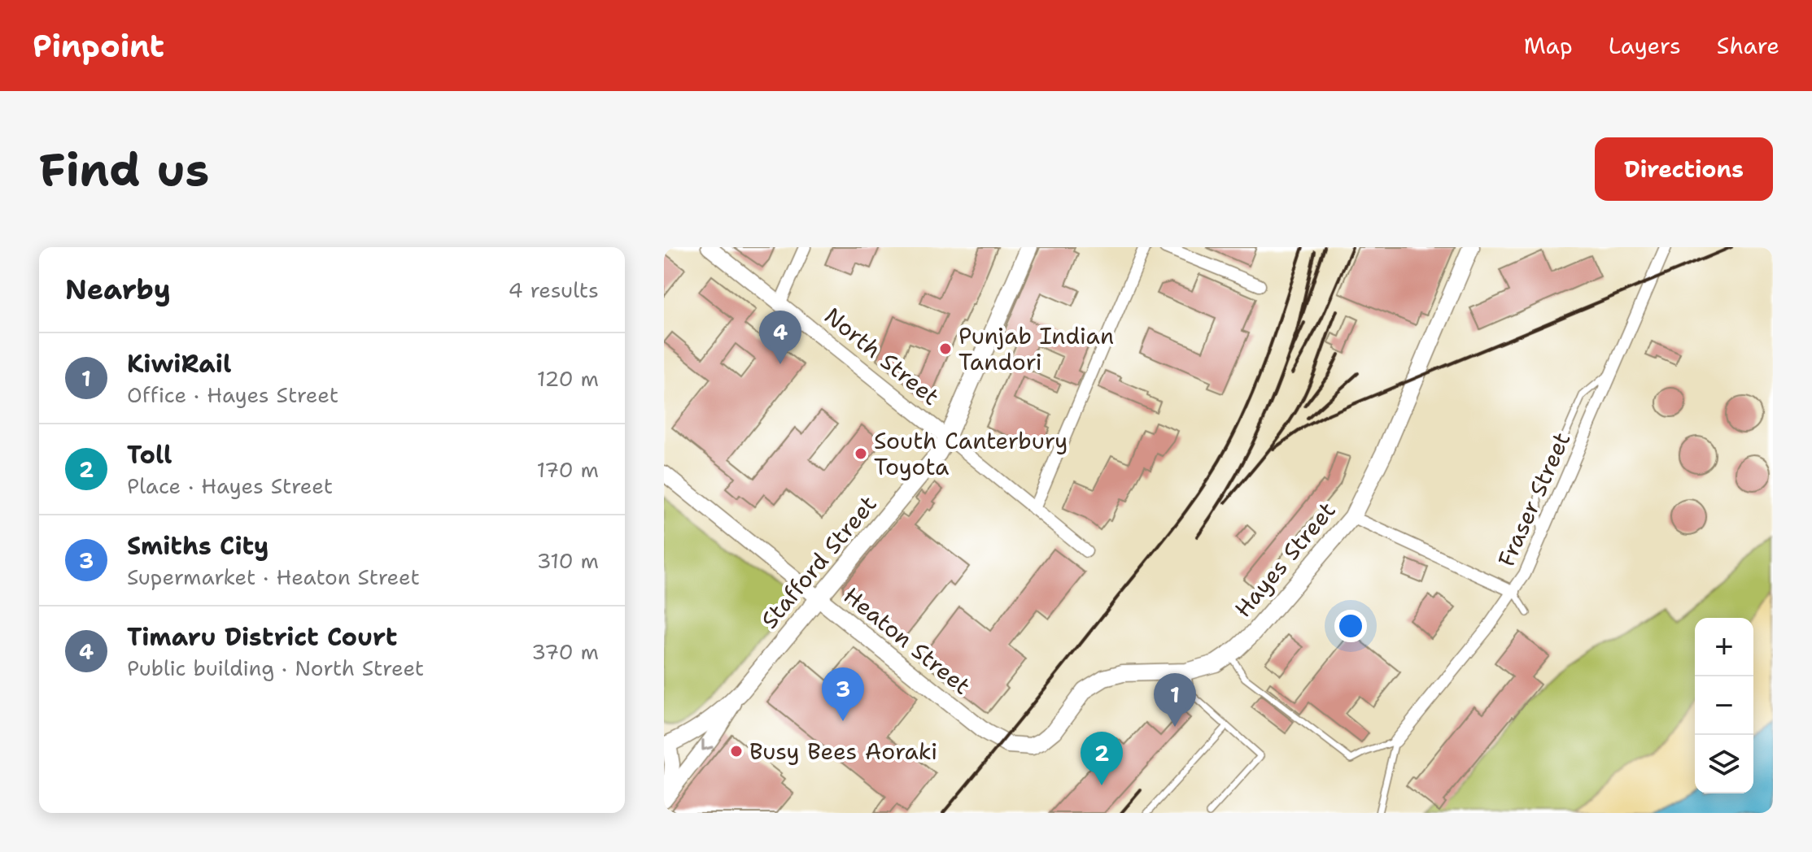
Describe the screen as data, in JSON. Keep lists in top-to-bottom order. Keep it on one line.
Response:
{"streets":{"main road":["Hayes Street","Stafford Street","Heaton Street"],"street":["North Street","Fraser Street"]},"crossings":[["North Street","Stafford Street"],["Hayes Street","Heaton Street"],["Stafford Street","Heaton Street"]],"places":["Punjab Indian Tandori","South Canterbury Toyota","Busy Bees Aoraki"],"page":{"header":"Pinpoint","nav":["Map","Layers","Share"],"buttons":"Directions","title":"Find us","heading":["Nearby","4 results"],"pins":["4","3","1","2"],"list":[{"mark":"1","name":"KiwiRail","note":"Office · Hayes Street","value":"120 m"},{"mark":"2","name":"Toll","note":"Place · Hayes Street","value":"170 m"},{"mark":"3","name":"Smiths City","note":"Supermarket · Heaton Street","value":"310 m"},{"mark":"4","name":"Timaru District Court","note":"Public building · North Street","value":"370 m"}],"map_buttons":["+","−"]}}
